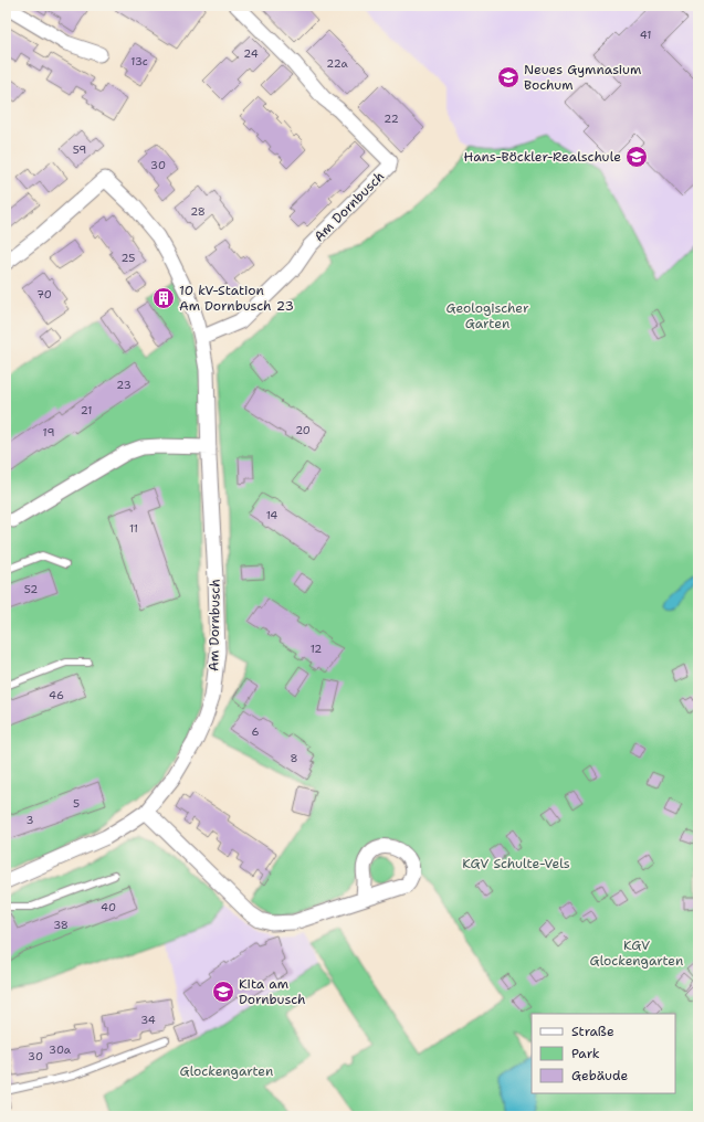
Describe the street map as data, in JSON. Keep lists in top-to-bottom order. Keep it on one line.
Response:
{"streets":{"street":["Am Dornbusch"]},"parks":["Geologischer Garten","KGV Schulte-Vels","KGV Glockengarten","Glockengarten"],"places":{"school or university":["Neues Gymnasium Bochum","Hans-Böckler-Realschule","Kita am Dornbusch"],"building":["10 kV-Station Am Dornbusch 23"]},"house_numbers":["41","24","13c","22a","22","59","30","28","25","70","23","21","20","19","14","11","52","12","46","6","8","5","3","40","38","34","30a","30"],"legend":["Straße","Park","Gebäude"]}
